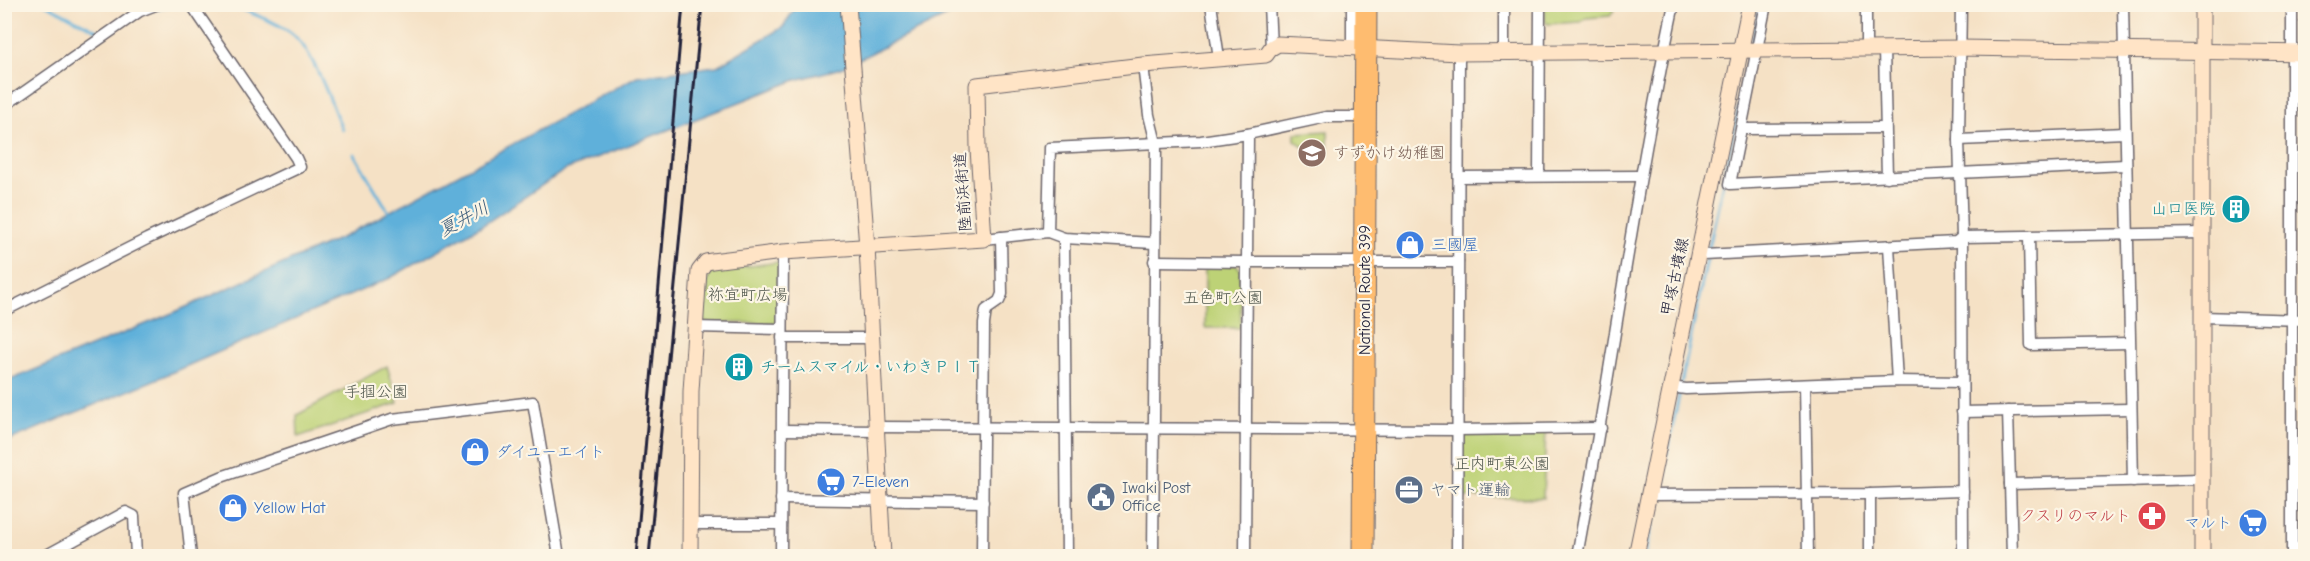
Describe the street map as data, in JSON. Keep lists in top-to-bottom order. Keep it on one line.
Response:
{"streets":{"highway":["National Route 399"],"street":["陸前浜街道","甲塚古墳線"]},"water":["夏井川"],"parks":["祢宜町広場","五色町公園","手掴公園","正内町東公園"],"places":{"school or university":["すずかけ幼稚園"],"building":["山口医院","チームスマイル・いわきＰＩＴ"],"shop":["三國屋","ダイユーエイト","Yellow Hat"],"supermarket":["7-Eleven","マルト"],"office":["ヤマト運輸"],"public building":["Iwaki Post Office"],"pharmacy":["クスリのマルト"]}}
